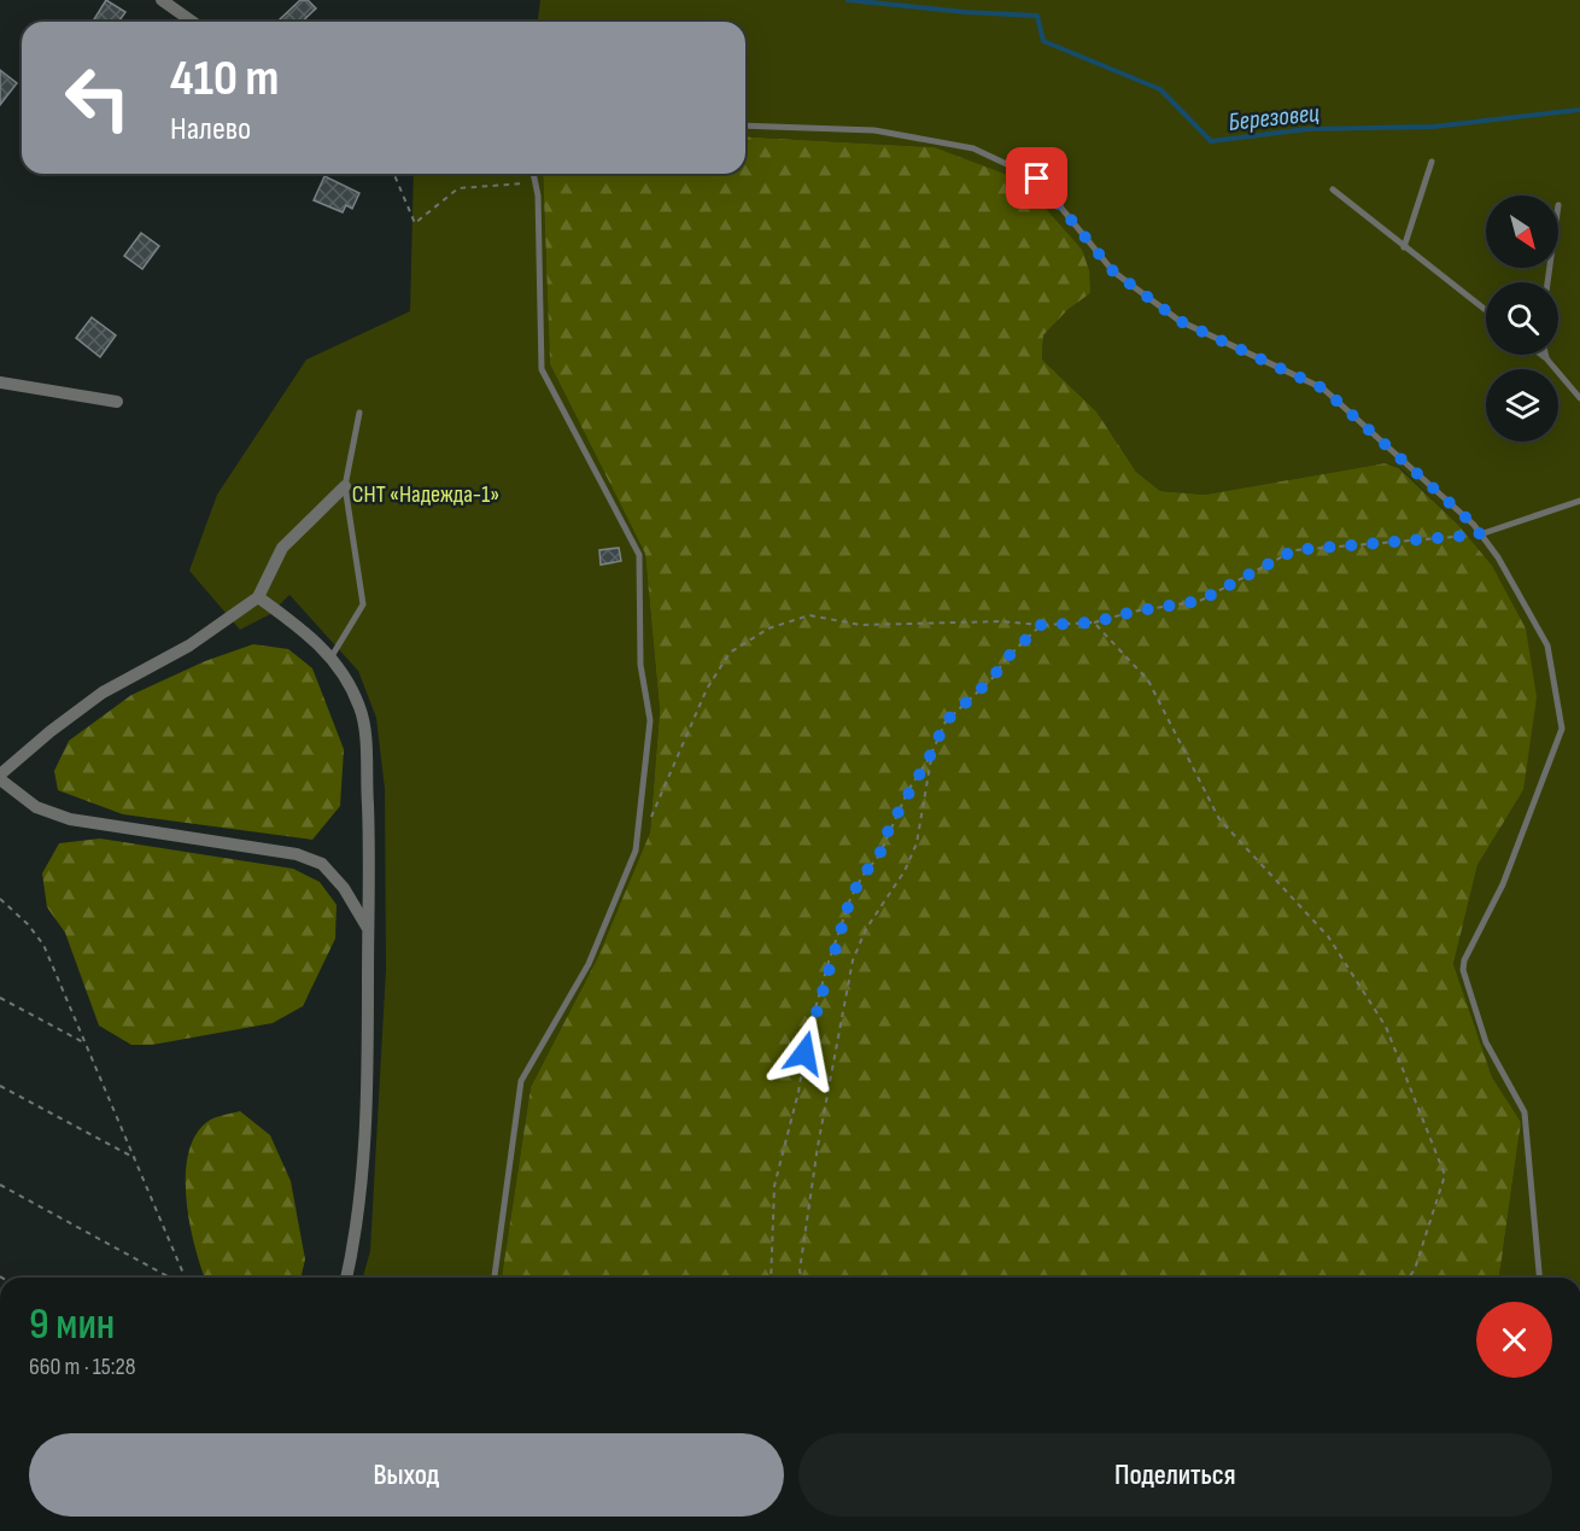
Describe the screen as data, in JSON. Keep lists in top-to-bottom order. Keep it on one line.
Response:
{"water":["Березовец"],"parks":["СНТ «Надежда-1»"],"north":"bottom right","page":{"turn":["410 m","Налево"],"heading":["9 мин","660 m · 15:28"],"buttons":["Выход","Поделиться"]}}
